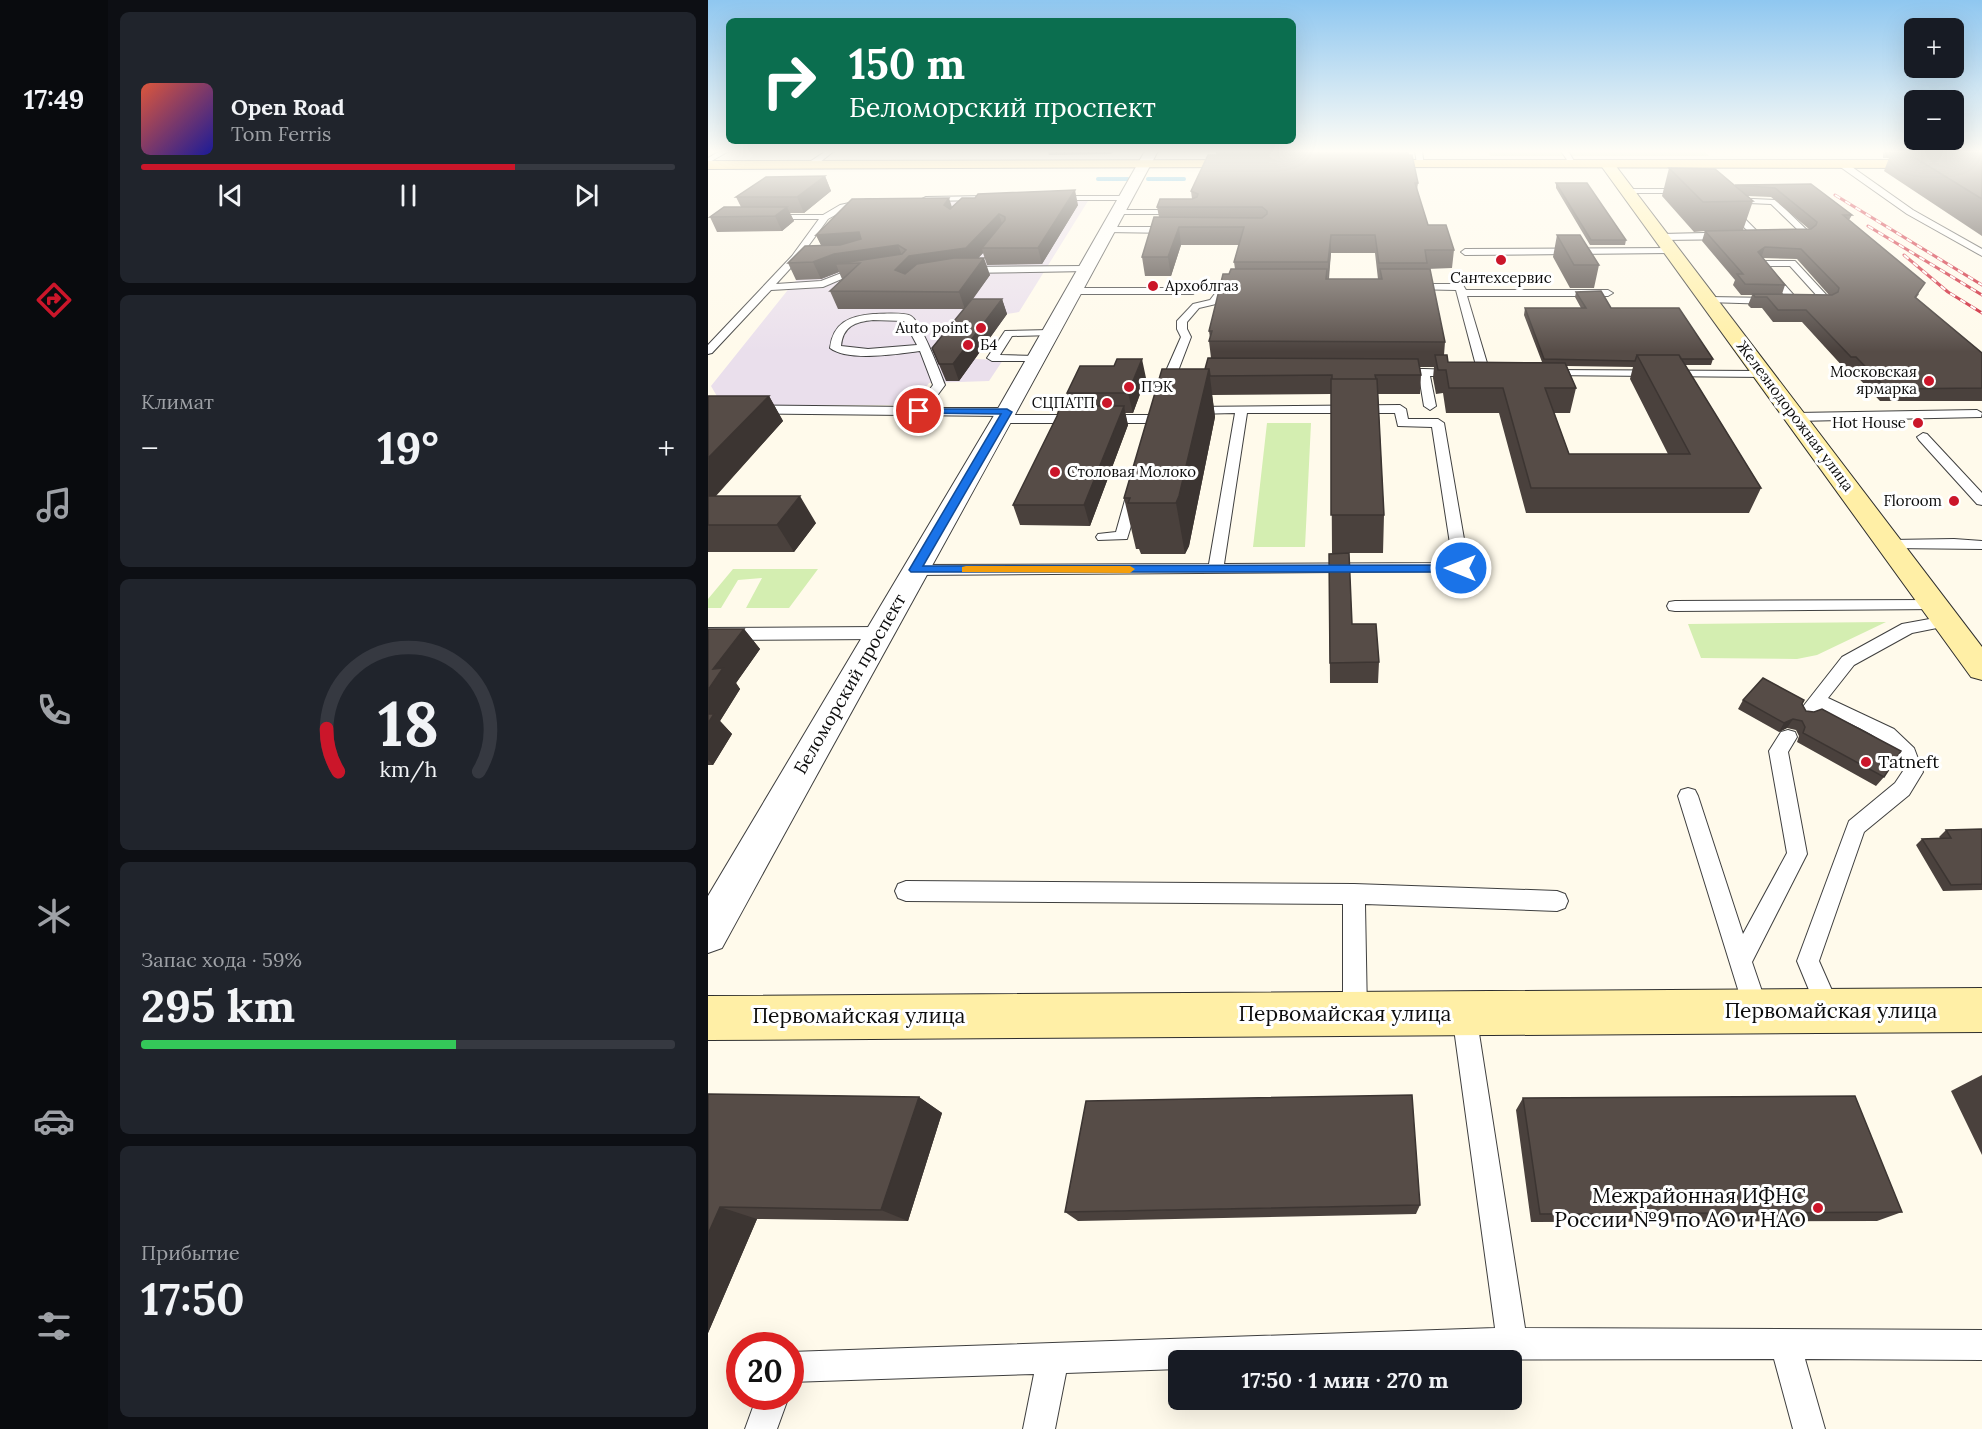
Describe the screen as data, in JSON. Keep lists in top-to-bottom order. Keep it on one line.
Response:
{"streets":{"main road":["Железнодорожная улица","Первомайская улица"],"street":["Беломорский проспект"]},"places":["Сантехсервис","Архоблгаз","Auto point","Б4","Московская ярмарка","ПЭК","СЦПАТП","Hot House","Столовая Молоко","Floroom","Tatneft","Межрайонная ИФНС России №9 по АО и НАО"],"page":{"tabs":"17:49","map_buttons":["+","−"],"turn":["150 m","Беломорский проспект"],"song":["Open Road","Tom Ferris"],"tile":["Климат",["Запас хода · 59%","295 km"],["Прибытие","17:50"]],"heat":["−","19°","+"],"limit":"20","trip":"17:50 · 1 мин · 270 m","gauge":["18","km/h"]}}
